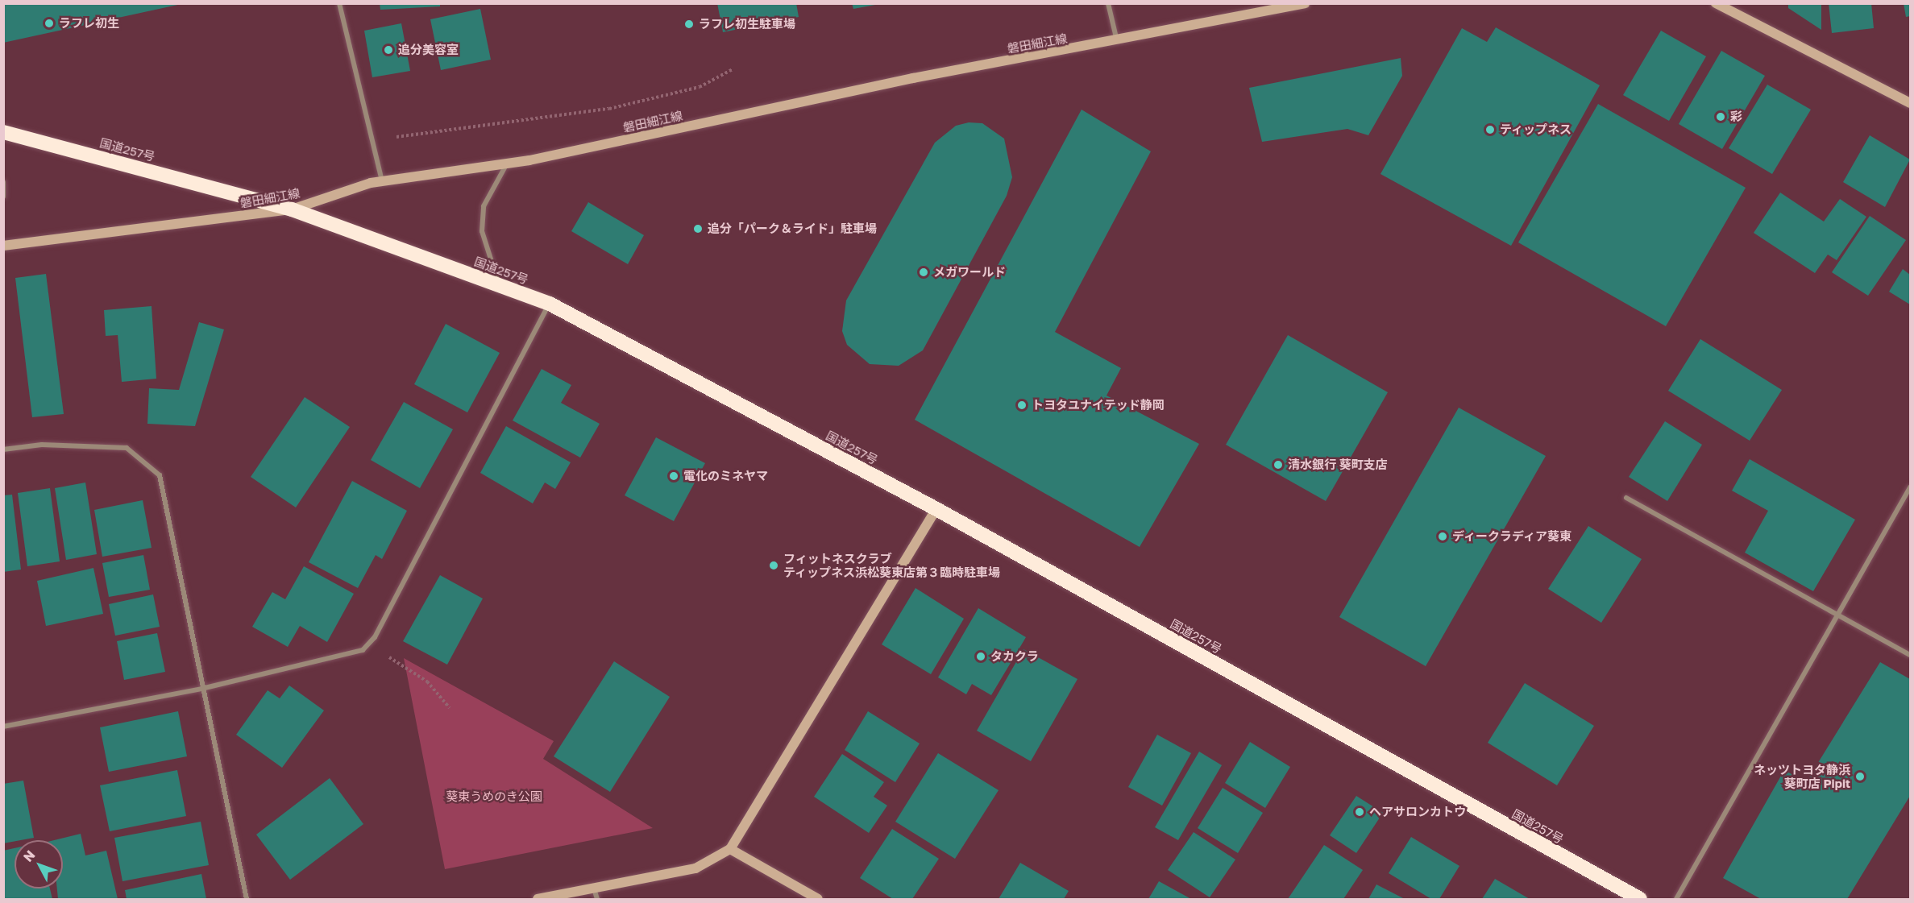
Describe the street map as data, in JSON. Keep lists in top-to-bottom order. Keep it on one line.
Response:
{"streets":{"highway":["国道257号"],"main road":["磐田細江線"]},"crossings":[["磐田細江線","国道257号"]],"parks":["葵東うめのき公園"],"places":["ラフレ初生","ラフレ初生駐車場","追分美容室","彩","ティップネス","追分「パーク＆ライド」駐車場","メガワールド","トヨタユナイテッド静岡","清水銀行 葵町支店","電化のミネヤマ","ディークラディア葵東","フィットネスクラブ ティップネス浜松葵東店第３臨時駐車場","タカクラ","ネッツトヨタ静浜 葵町店 Pipit","ヘアサロンカトウ"],"north":"top left"}
